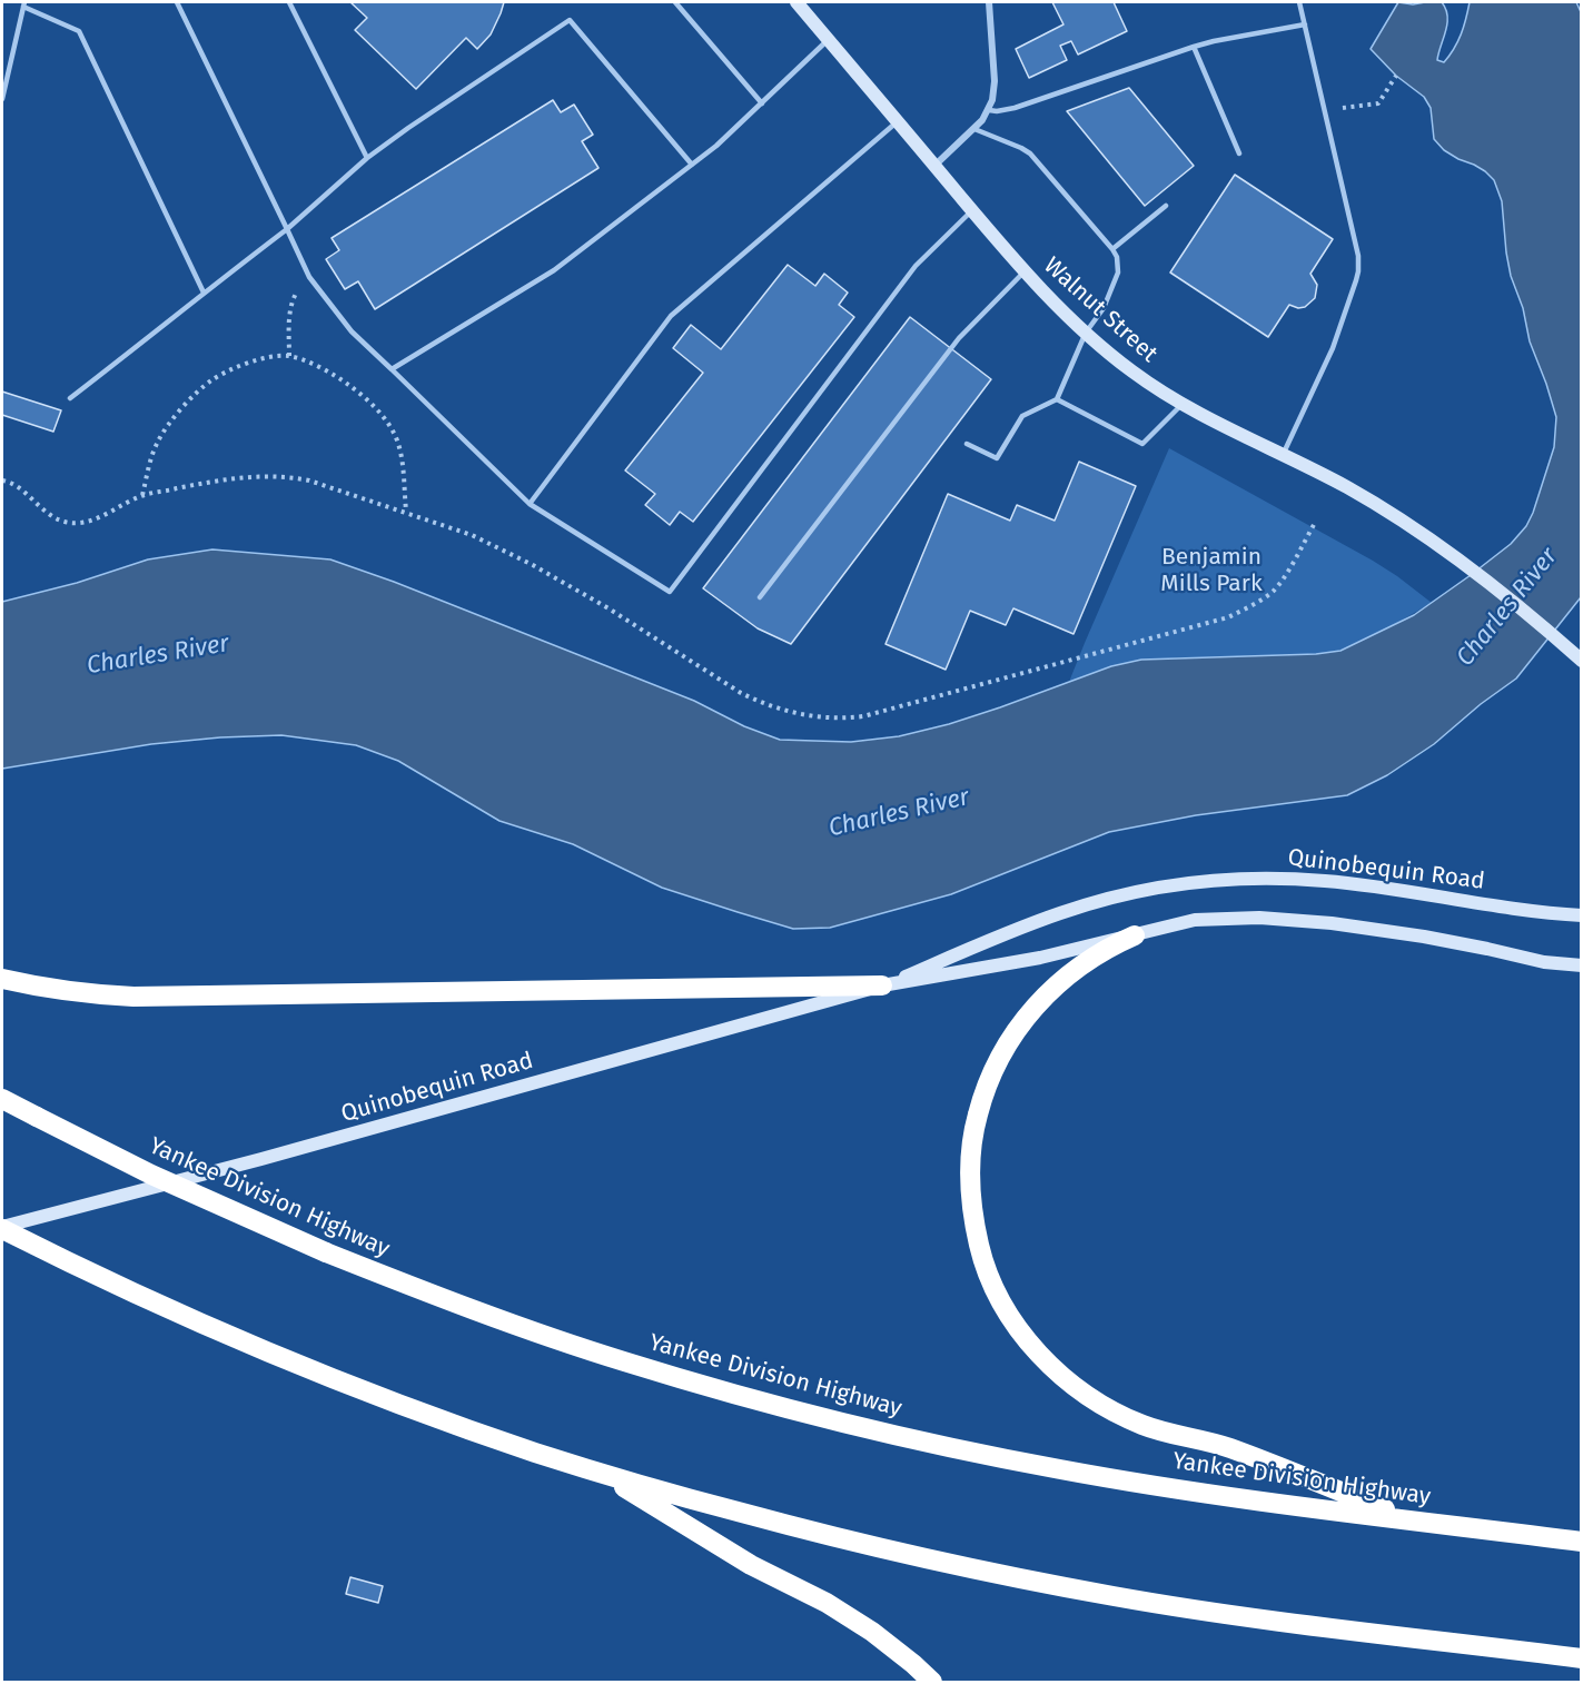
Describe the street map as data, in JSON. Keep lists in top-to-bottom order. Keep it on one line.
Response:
{"streets":{"highway":["Yankee Division Highway"],"main road":["Walnut Street","Quinobequin Road"]},"water":["Charles River"],"parks":["Benjamin Mills Park"]}
